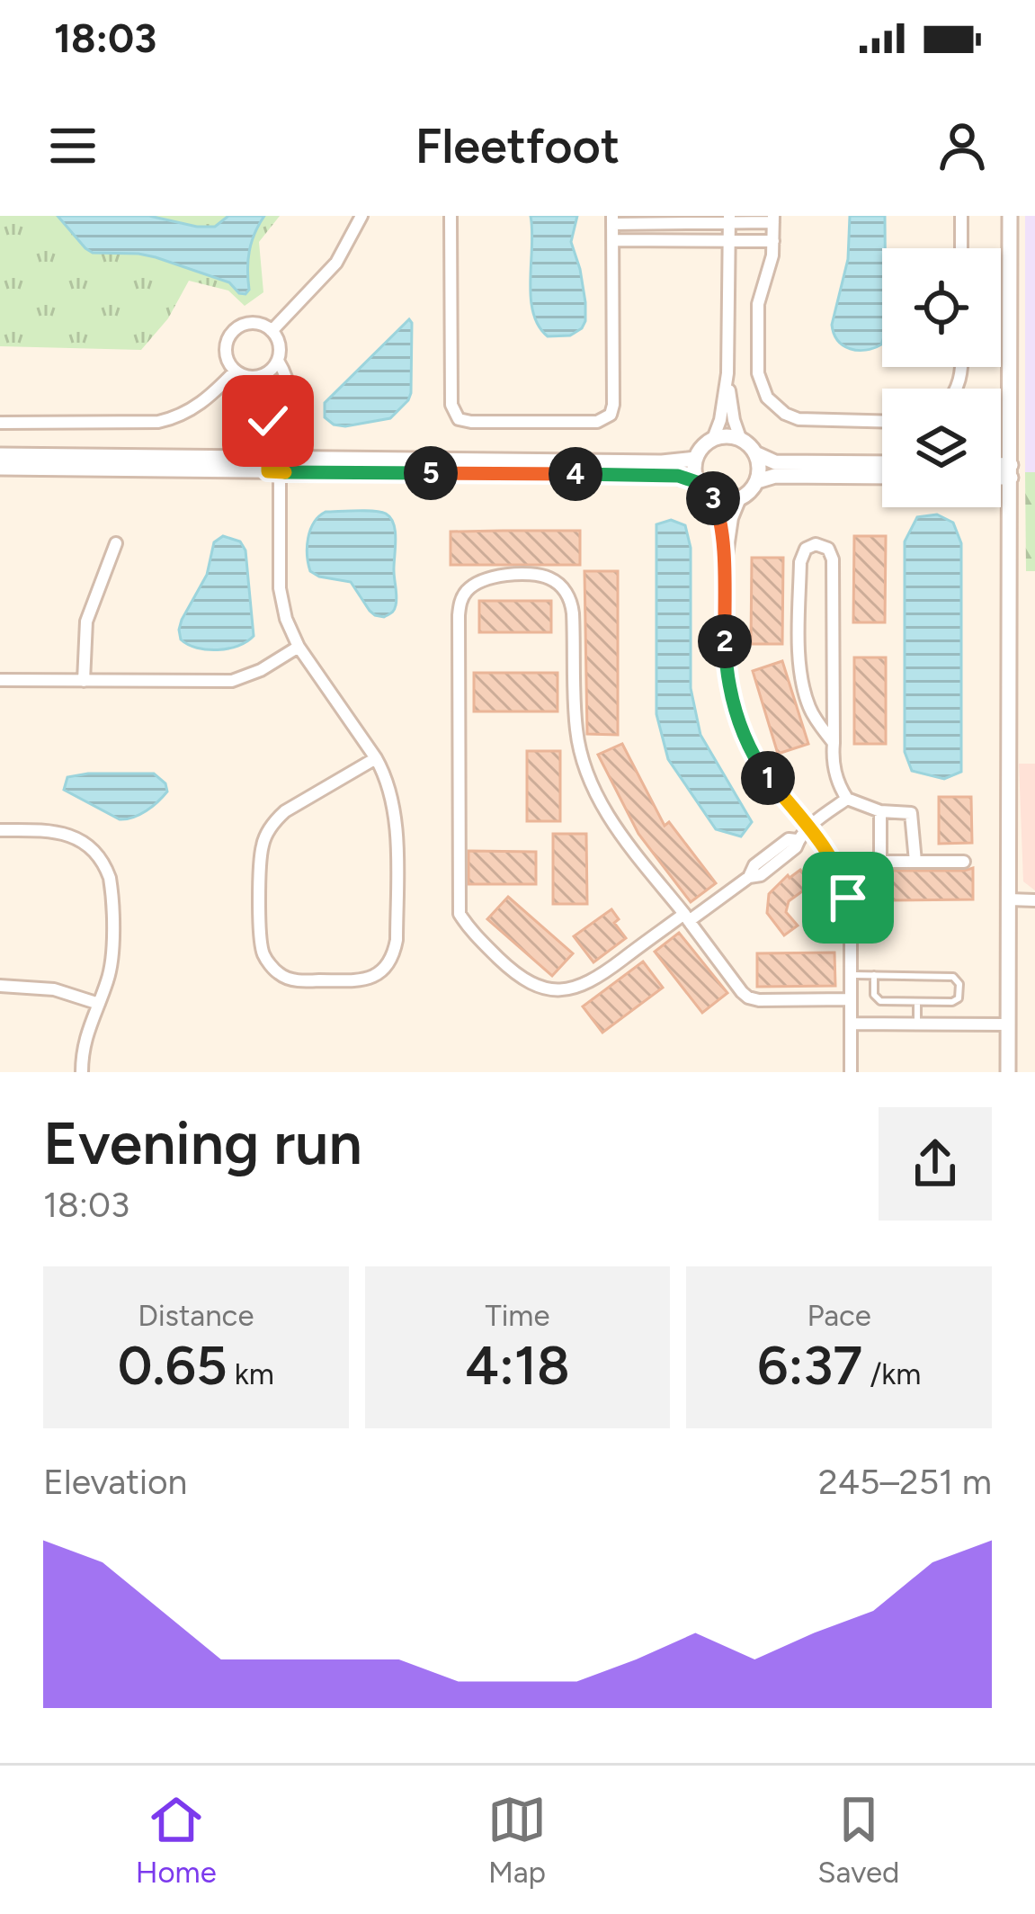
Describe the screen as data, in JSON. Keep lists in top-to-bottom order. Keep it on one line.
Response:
{"page":{"status":"18:03","header":"Fleetfoot","pins":["5","4","3","2","1"],"heading":["Evening run","18:03"],"stats":[["Distance","0.65 km"],["Time","4:18"],["Pace","6:37 /km"]],"chart":["Elevation","245–251 m"],"tabs":["Home","Map","Saved"]}}
